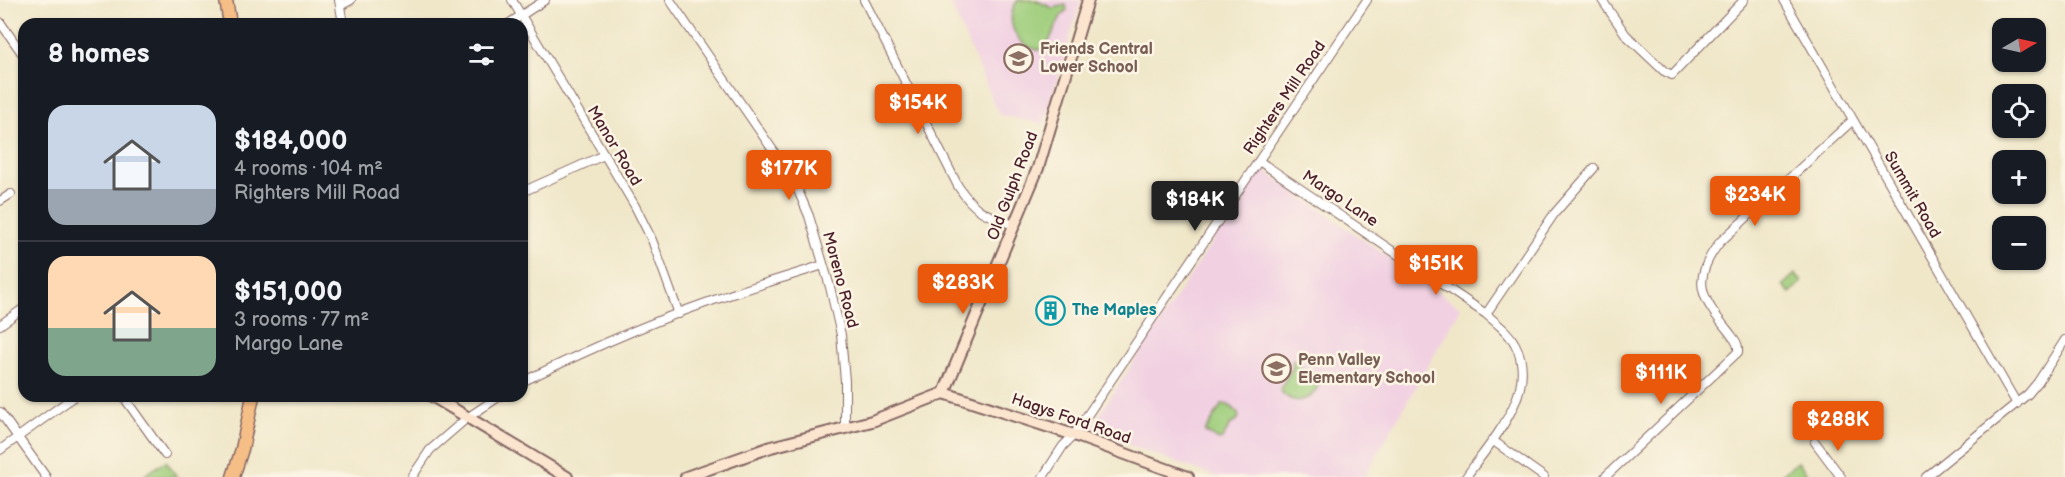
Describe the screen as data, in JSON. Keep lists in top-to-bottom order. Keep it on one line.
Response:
{"streets":{"street":["Righters Mill Road","Manor Road","Old Gulph Road","Summit Road","Margo Lane","Moreno Road","Hagys Ford Road"]},"crossings":[["Righters Mill Road","Margo Lane"],["Righters Mill Road","Hagys Ford Road"],["Old Gulph Road","Hagys Ford Road"]],"places":{"school or university":["Friends Central Lower School","Penn Valley Elementary School"],"building":["The Maples"]},"north":"right","page":{"map_buttons":["+","−"],"heading":"8 homes","price":["$154K","$177K","$234K","$184K","$151K","$283K","$111K","$288K"],"list":[{"name":"$184,000","note":"4 rooms · 104 m² · Righters Mill Road"},{"name":"$151,000","note":"3 rooms · 77 m² · Margo Lane"}]}}
